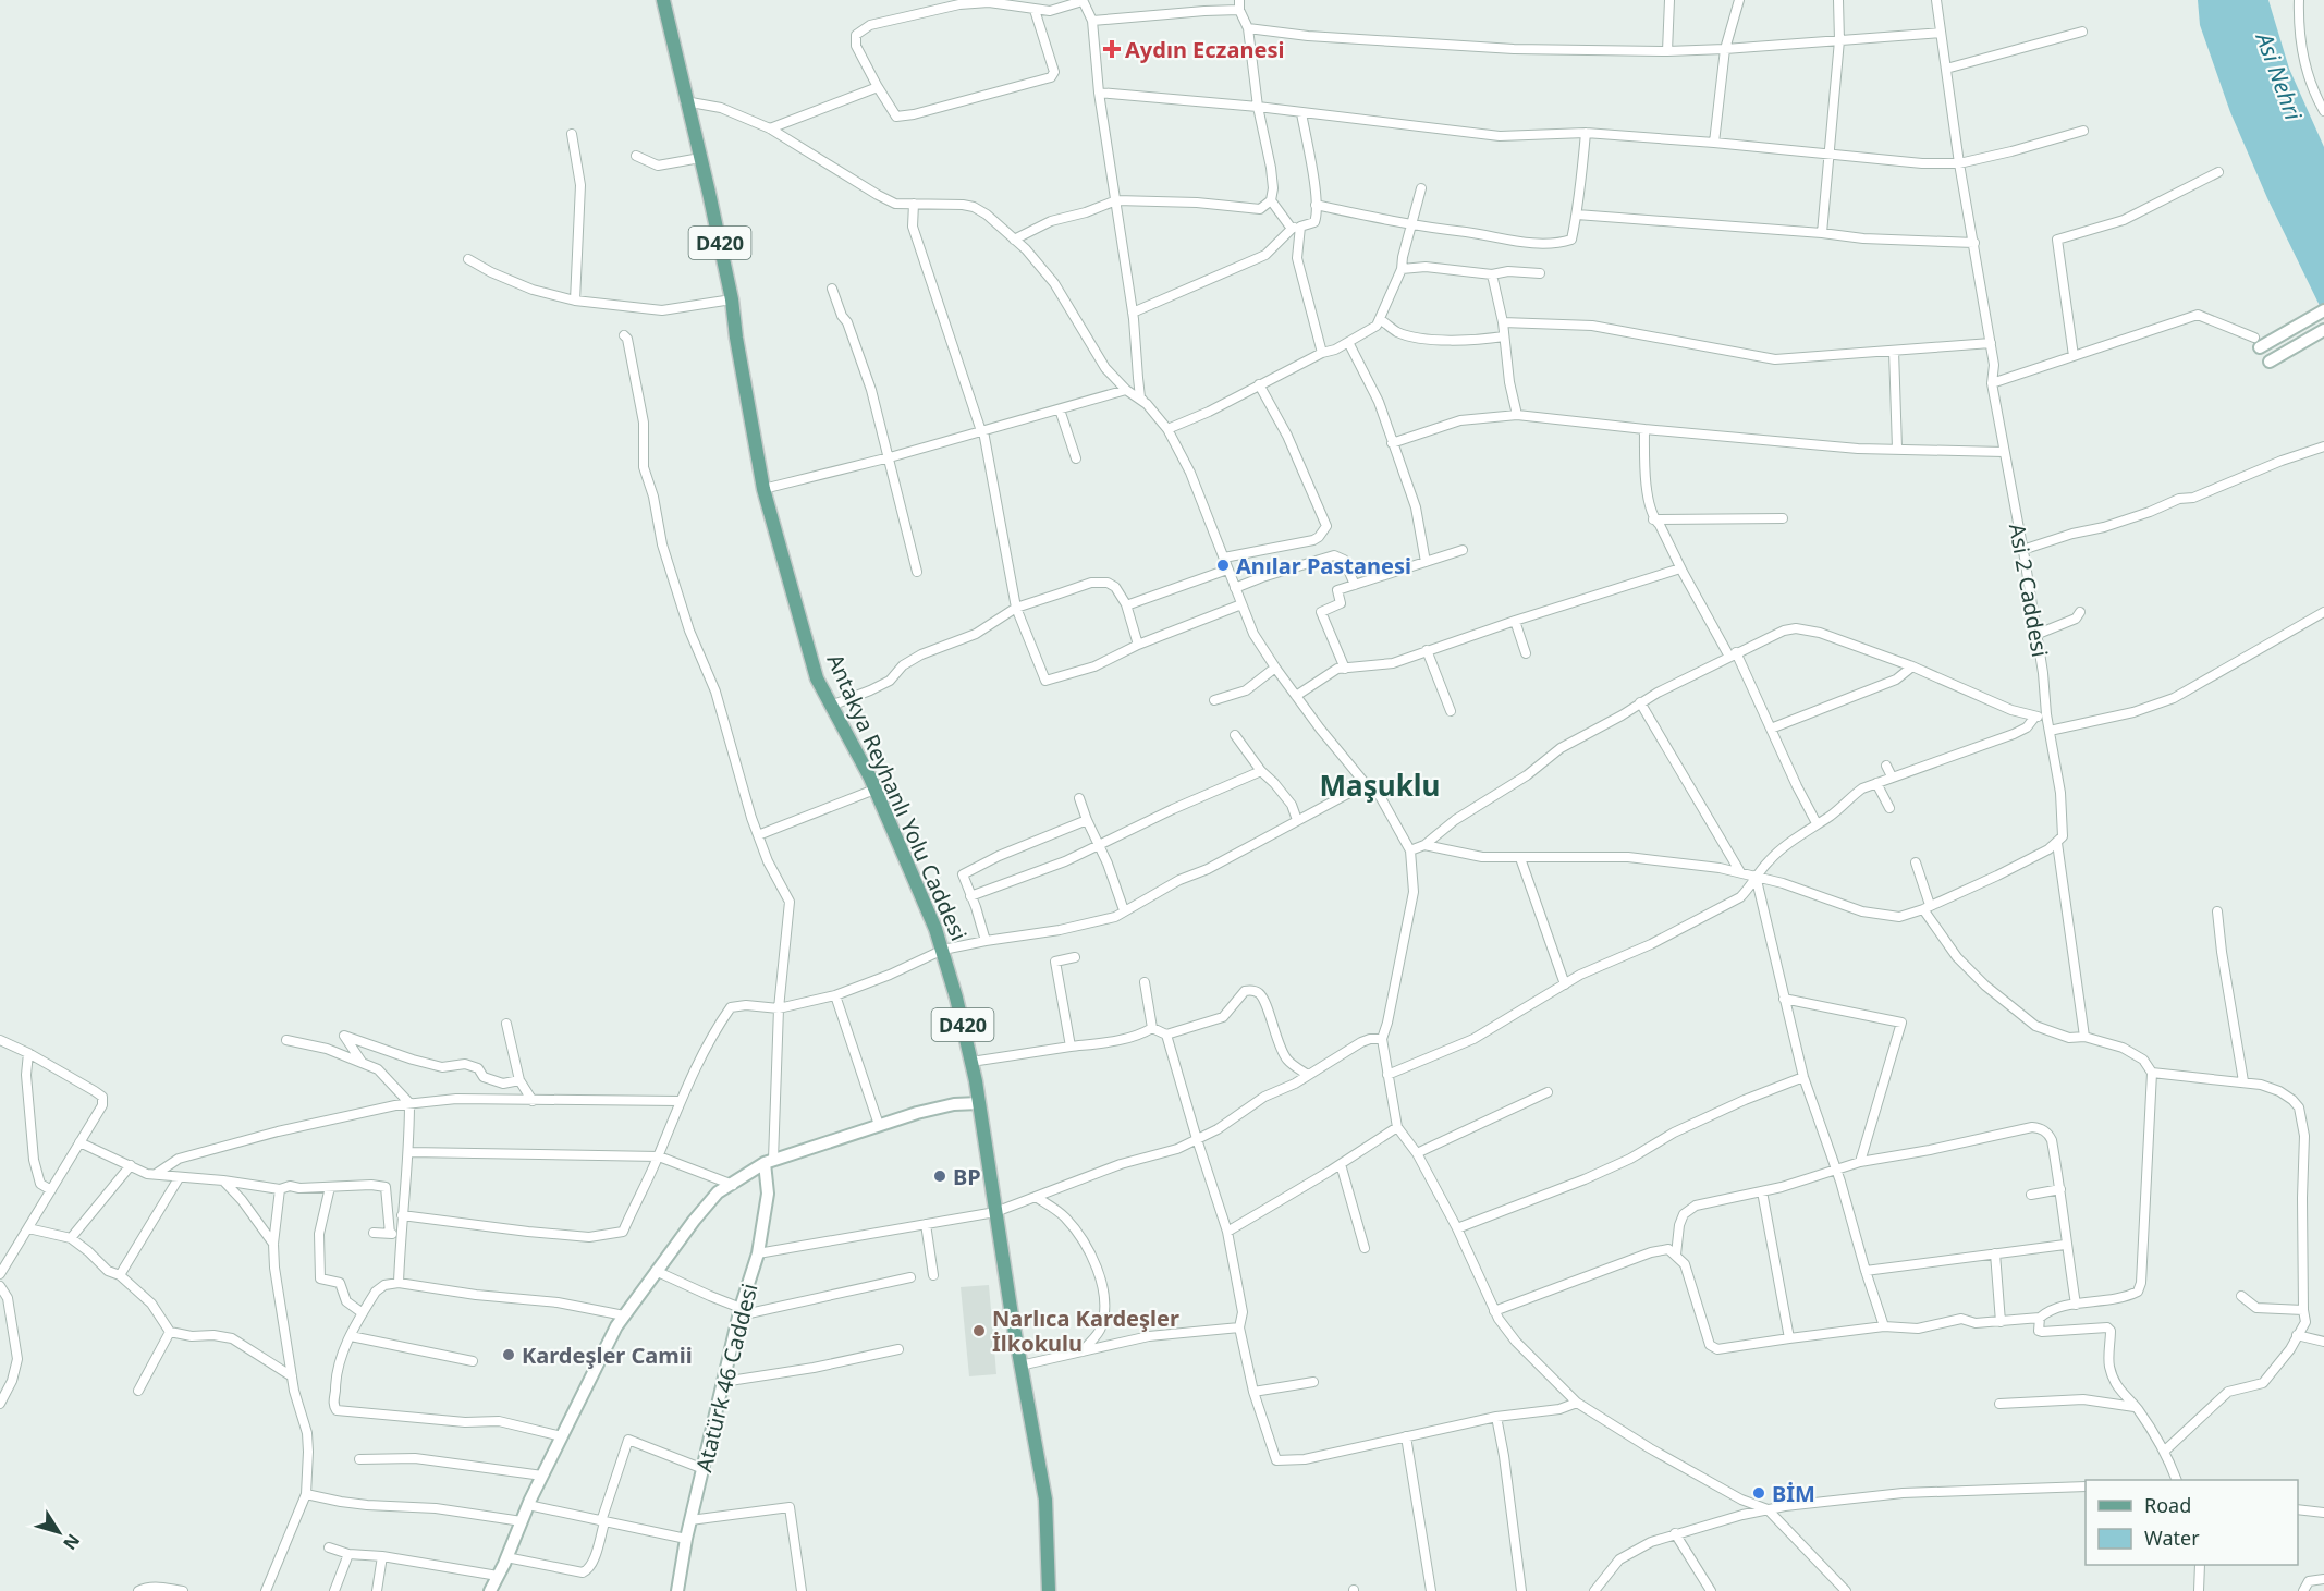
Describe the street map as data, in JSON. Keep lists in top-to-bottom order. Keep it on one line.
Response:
{"streets":{"main road":["D420","Antakya Reyhanlı Yolu Caddesi","Atatürk 46 Caddesi"],"street":["Asi 2 Caddesi"]},"crossings":[["D420","Antakya Reyhanlı Yolu Caddesi"]],"districts":["Maşuklu"],"water":["Asi Nehri"],"places":{"health":["Aydın Eczanesi"],"other":["Anılar Pastanesi","BP","Narlıca Kardeşler İlkokulu","Kardeşler Camii","BİM"]},"legend":["Road","Water"],"north":"bottom right"}
